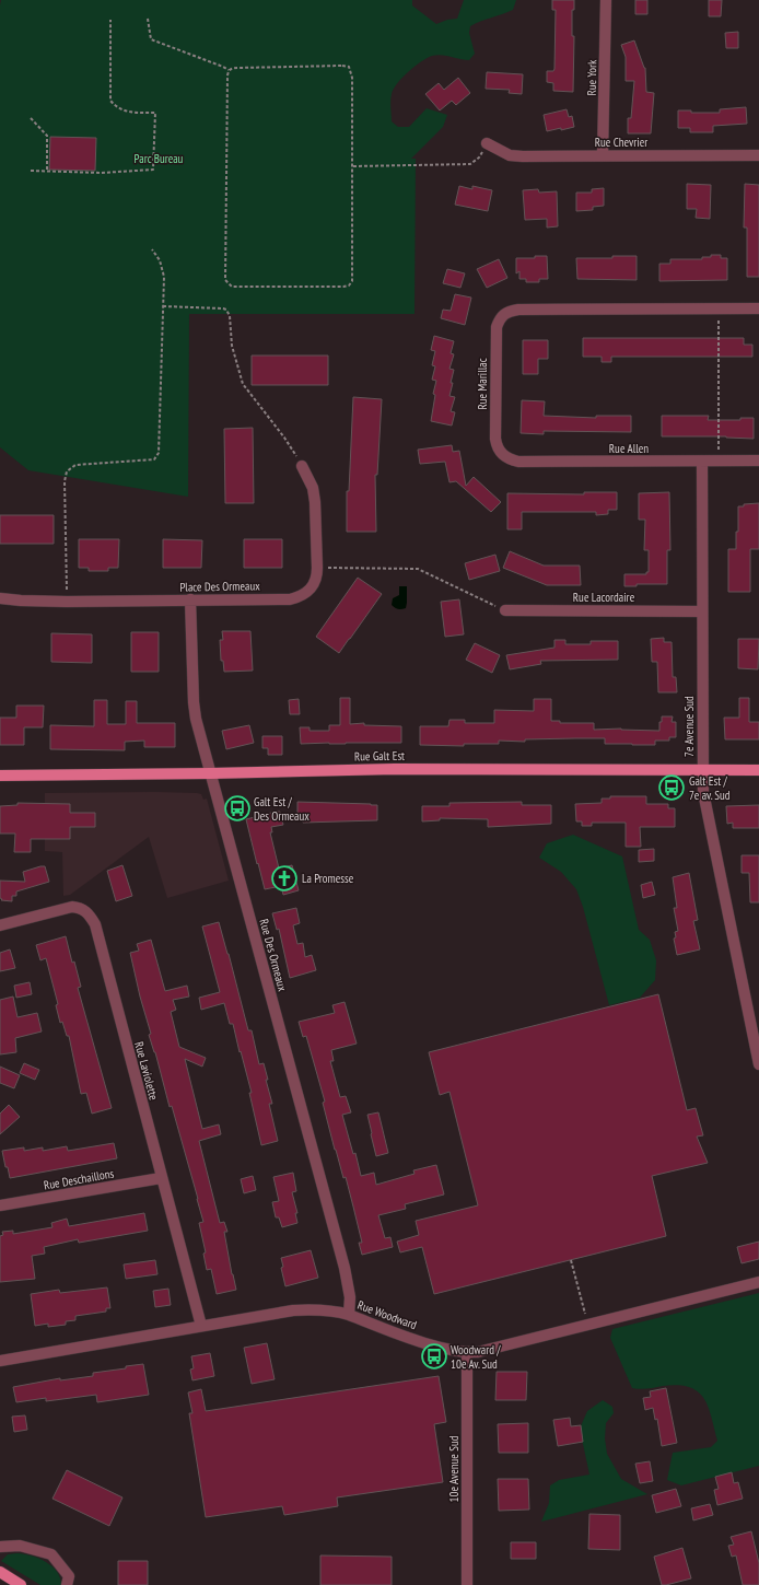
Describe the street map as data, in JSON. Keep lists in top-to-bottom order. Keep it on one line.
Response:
{"streets":{"main road":["Rue Galt Est"],"street":["Rue York","Rue Chevrier","Rue Marillac","Rue Allen","Place Des Ormeaux","Rue Lacordaire","7e Avenue Sud","Rue Des Ormeaux","Rue Laviolette","Rue Deschaillons","Rue Woodward","10e Avenue Sud"]},"crossings":[["Rue York","Rue Chevrier"],["Rue Marillac","Rue Allen"],["Rue Allen","7e Avenue Sud"],["Place Des Ormeaux","Rue Des Ormeaux"],["Rue Lacordaire","7e Avenue Sud"],["7e Avenue Sud","Rue Galt Est"],["Rue Galt Est","Rue Des Ormeaux"],["Rue Des Ormeaux","Rue Woodward"],["Rue Laviolette","Rue Deschaillons"],["Rue Laviolette","Rue Woodward"],["Rue Woodward","10e Avenue Sud"]],"parks":["Parc Bureau"],"places":{"bus stop":["Galt Est / 7e av. Sud","Galt Est / Des Ormeaux","Woodward / 10e Av. Sud"],"church":["La Promesse"]}}
